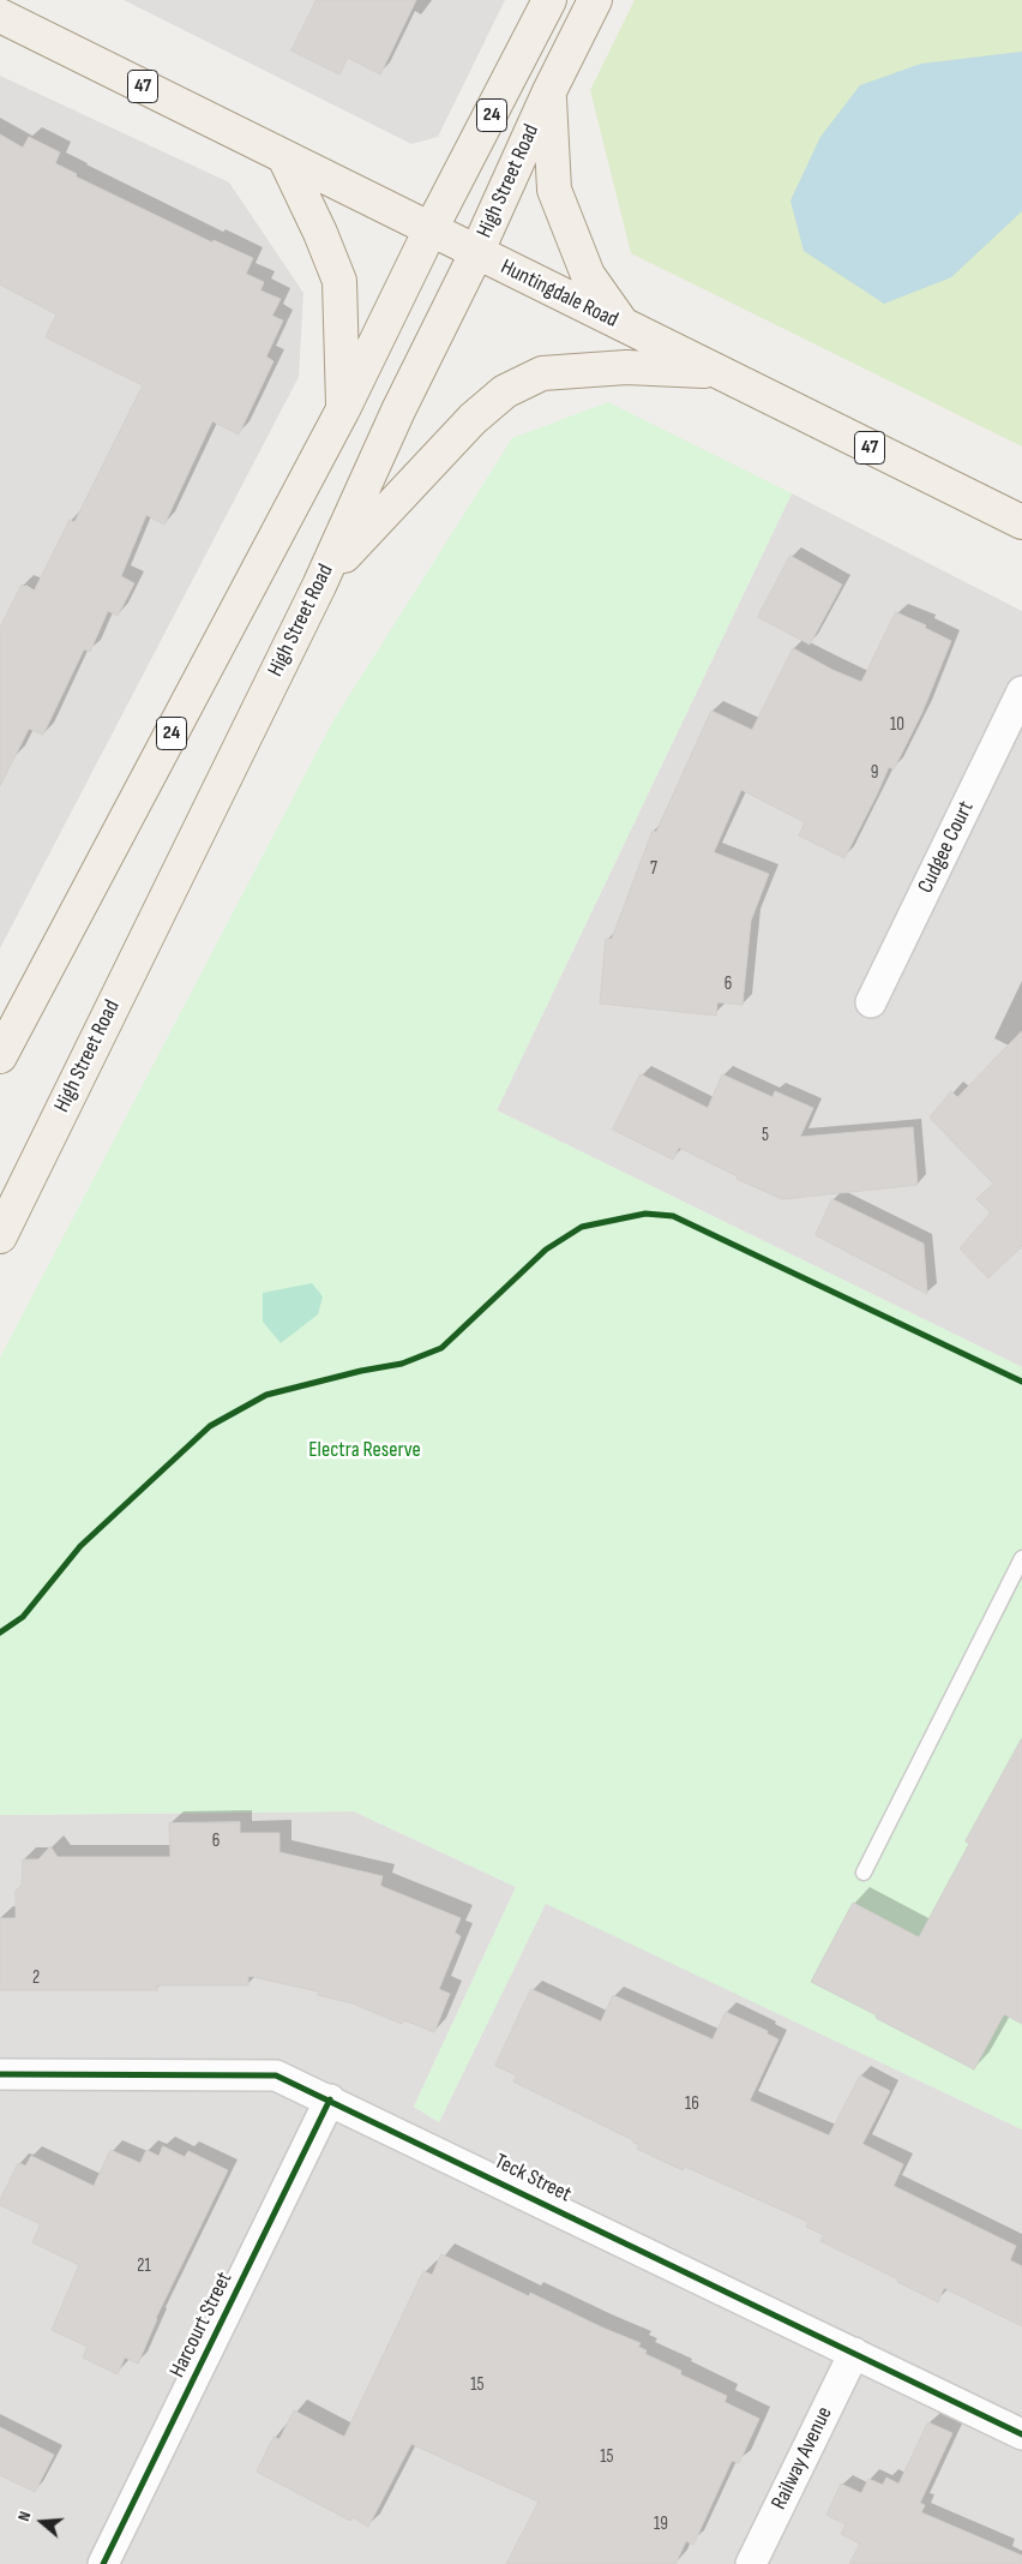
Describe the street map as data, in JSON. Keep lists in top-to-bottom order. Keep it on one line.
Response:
{"streets":{"main road":["47","24","High Street Road","Huntingdale Road"],"street":["Cudgee Court","Teck Street","Harcourt Street","Railway Avenue"]},"crossings":[["High Street Road","Huntingdale Road"],["Teck Street","Harcourt Street"],["Teck Street","Railway Avenue"]],"parks":["Electra Reserve"],"house_numbers":["10","9","7","6","5","6","2","16","21","15","15","19"],"north":"left"}
